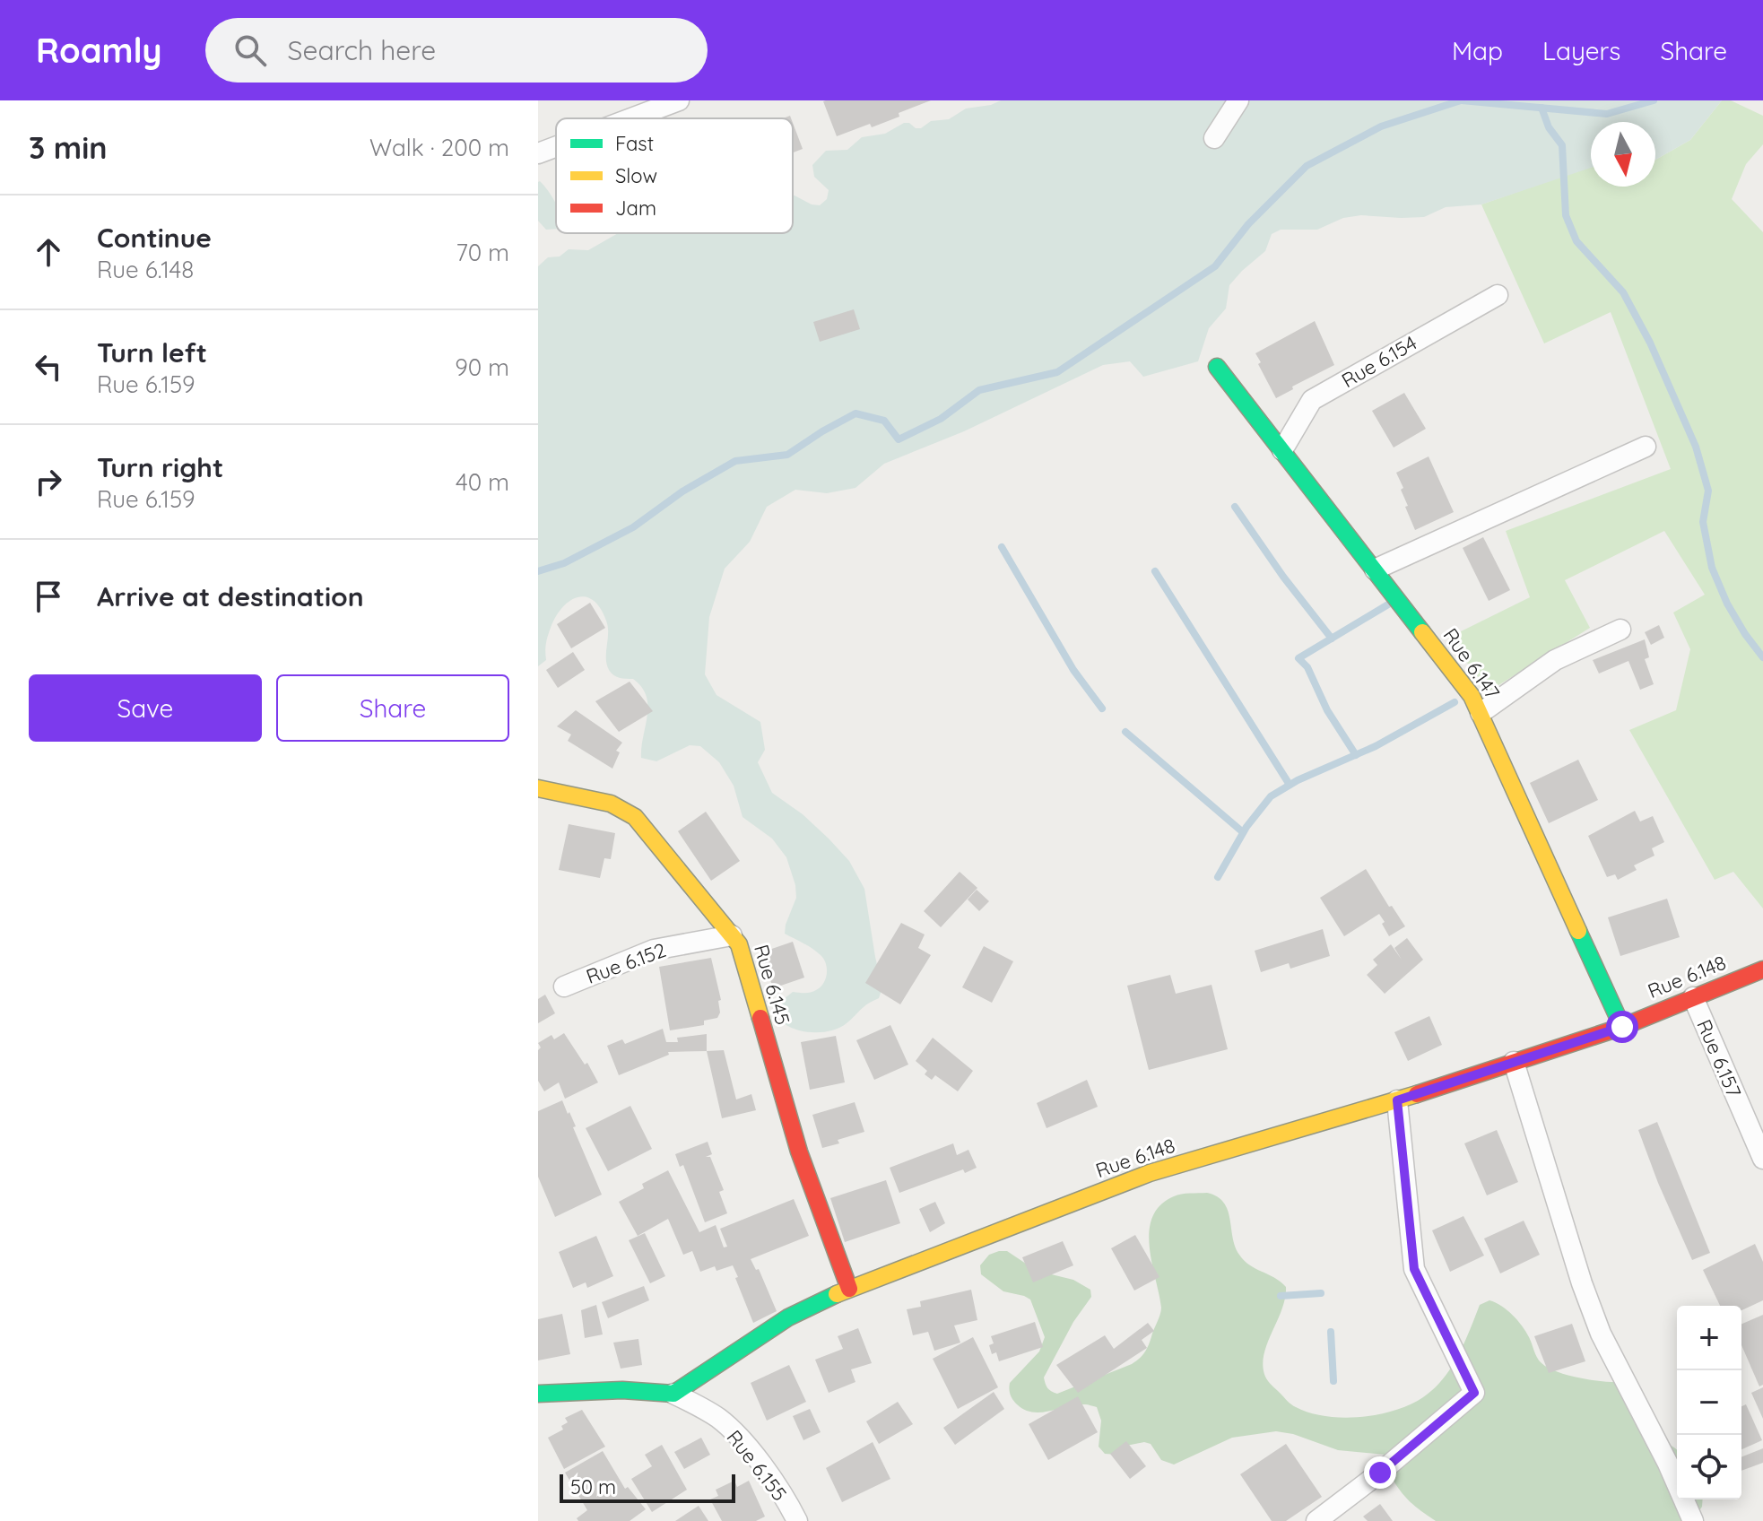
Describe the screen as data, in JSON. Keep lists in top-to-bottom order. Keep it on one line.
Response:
{"streets":{"street":["Rue 6.154","Rue 6.147","Rue 6.152","Rue 6.148","Rue 6.145","Rue 6.157","Rue 6.155"]},"crossings":[["Rue 6.154","Rue 6.147"],["Rue 6.147","Rue 6.148"],["Rue 6.152","Rue 6.145"],["Rue 6.148","Rue 6.145"],["Rue 6.148","Rue 6.157"],["Rue 6.148","Rue 6.155"]],"legend":["Fast","Slow","Jam"],"scale_bar":"50 m","north":"bottom","page":{"header":"Roamly","search":"Search here","nav":["Map","Layers","Share"],"heading":["3 min","Walk · 200 m"],"list":[["Continue","Rue 6.148","70 m"],["Turn left","Rue 6.159","90 m"],["Turn right","Rue 6.159","40 m"],"Arrive at destination"],"buttons":["Save","Share"],"map_buttons":["+","−"],"scale":"50 m"}}
